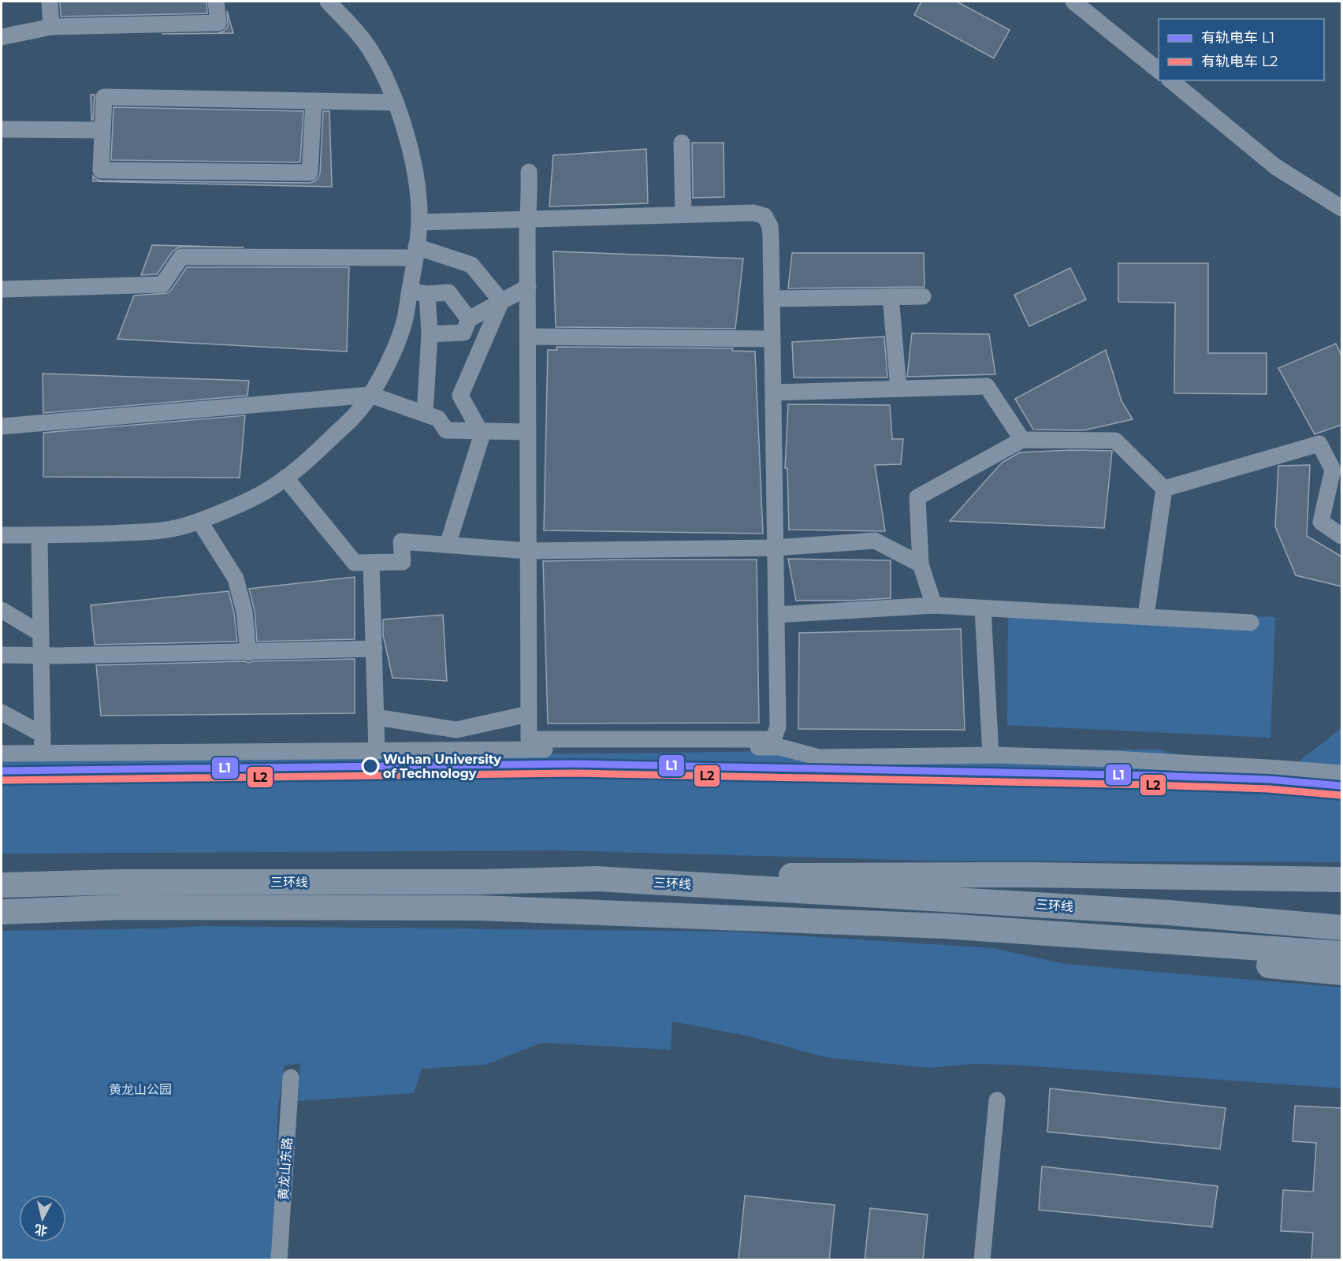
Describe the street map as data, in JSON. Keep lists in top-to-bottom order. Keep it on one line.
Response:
{"streets":{"highway":["三环线"],"street":["黄龙山东路"]},"parks":["黄龙山公园"],"places":["Wuhan University of Technology"],"lines":["tram line L1","tram line L2"],"legend":["有轨电车 L1","有轨电车 L2"],"north":"bottom"}
